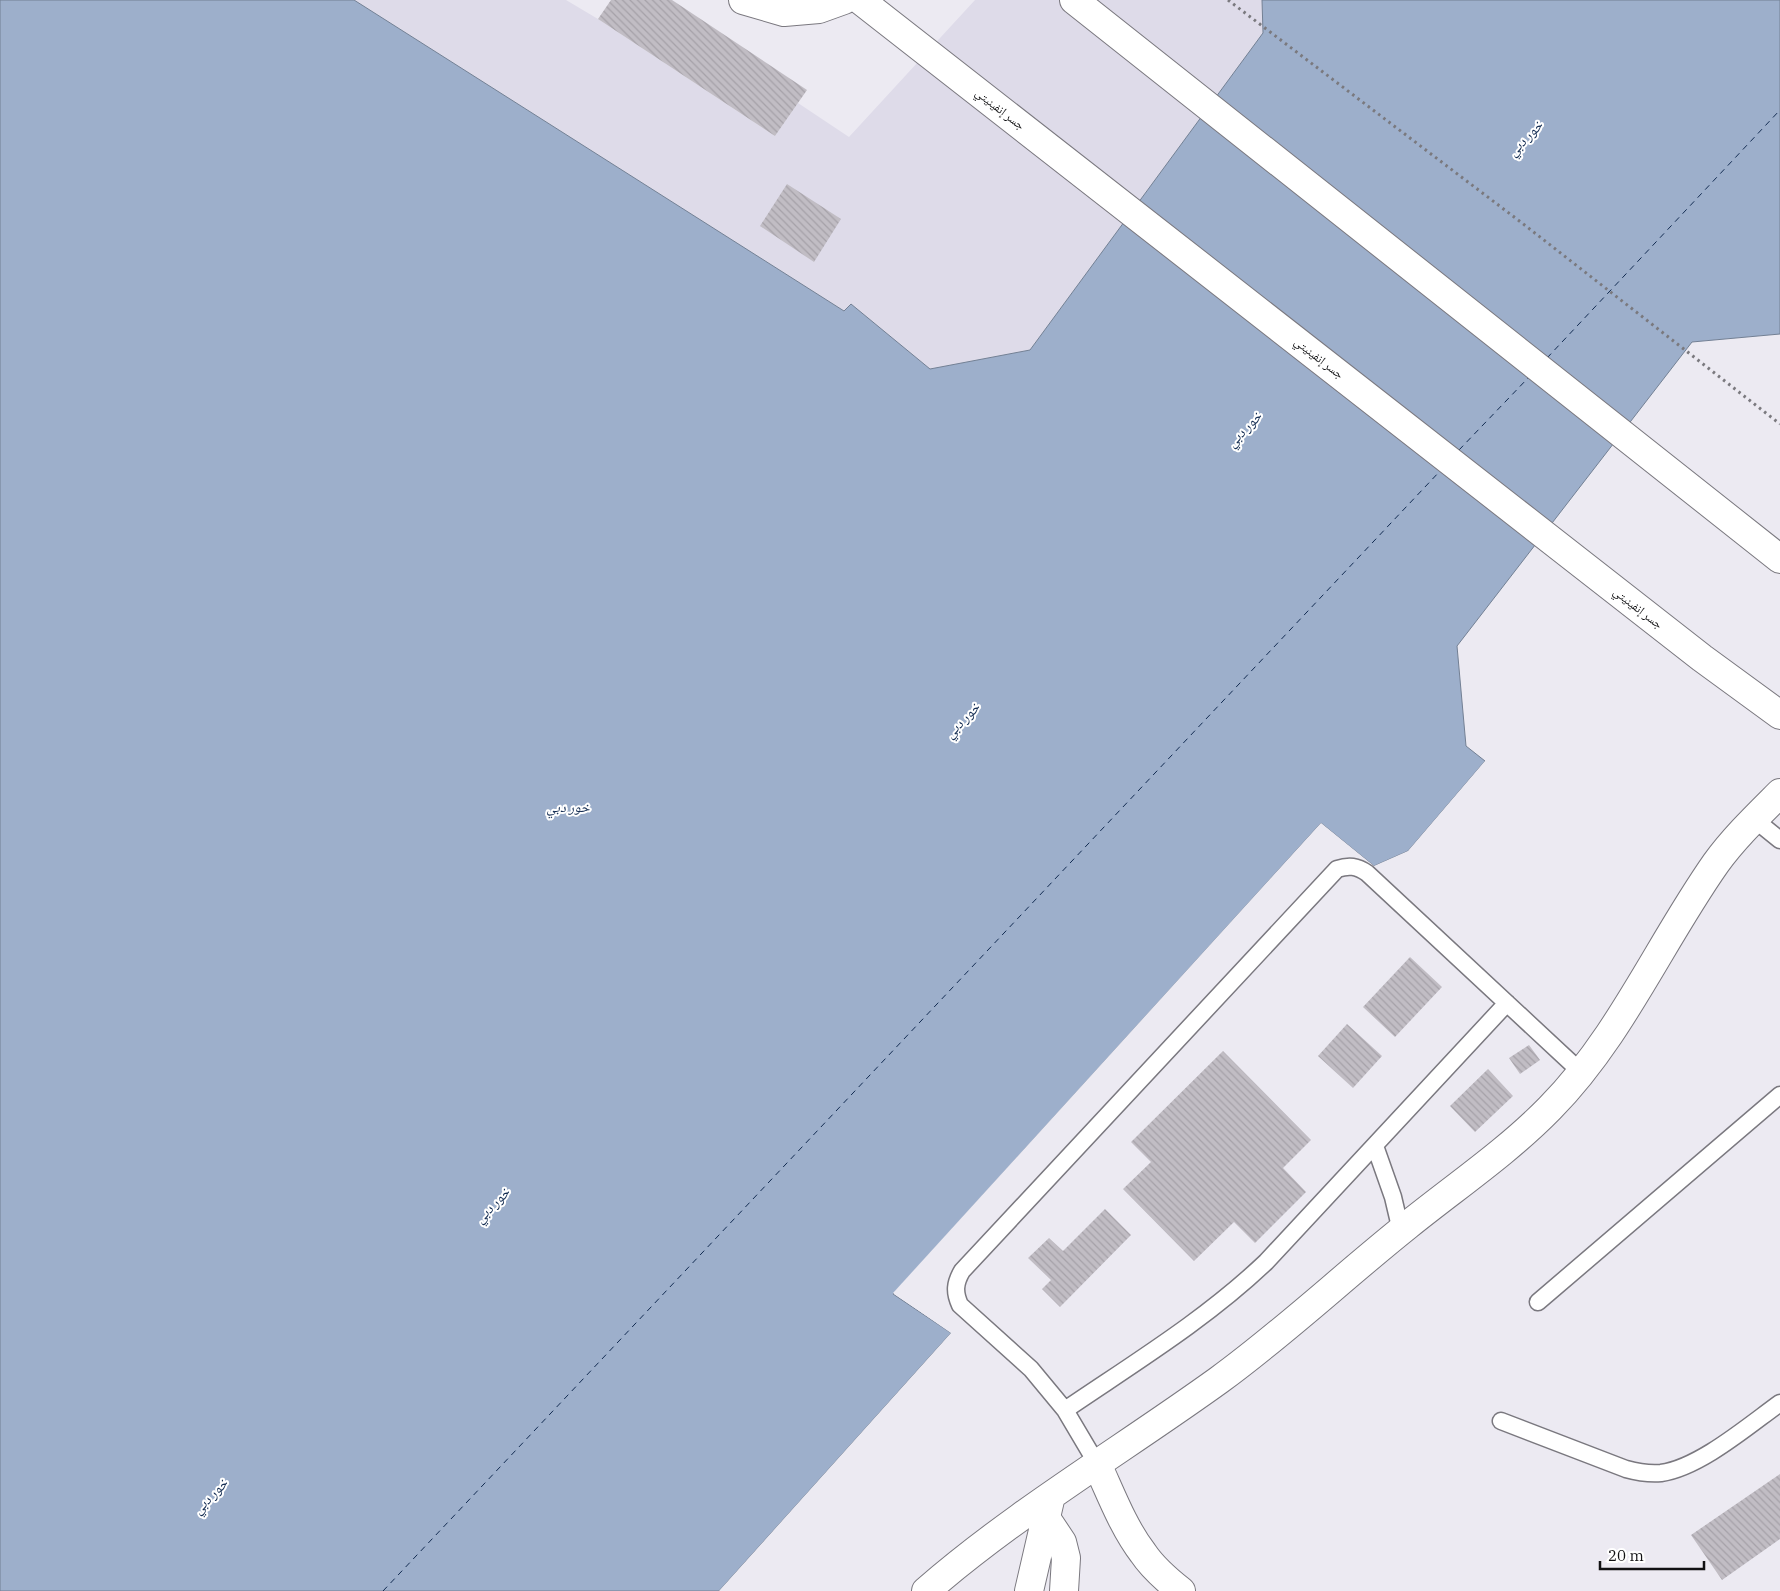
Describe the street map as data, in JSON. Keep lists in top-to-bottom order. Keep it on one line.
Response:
{"streets":{"main road":["جسر إنفينيتي"]},"water":["خور دبي"],"scale_bar":"20 m"}
